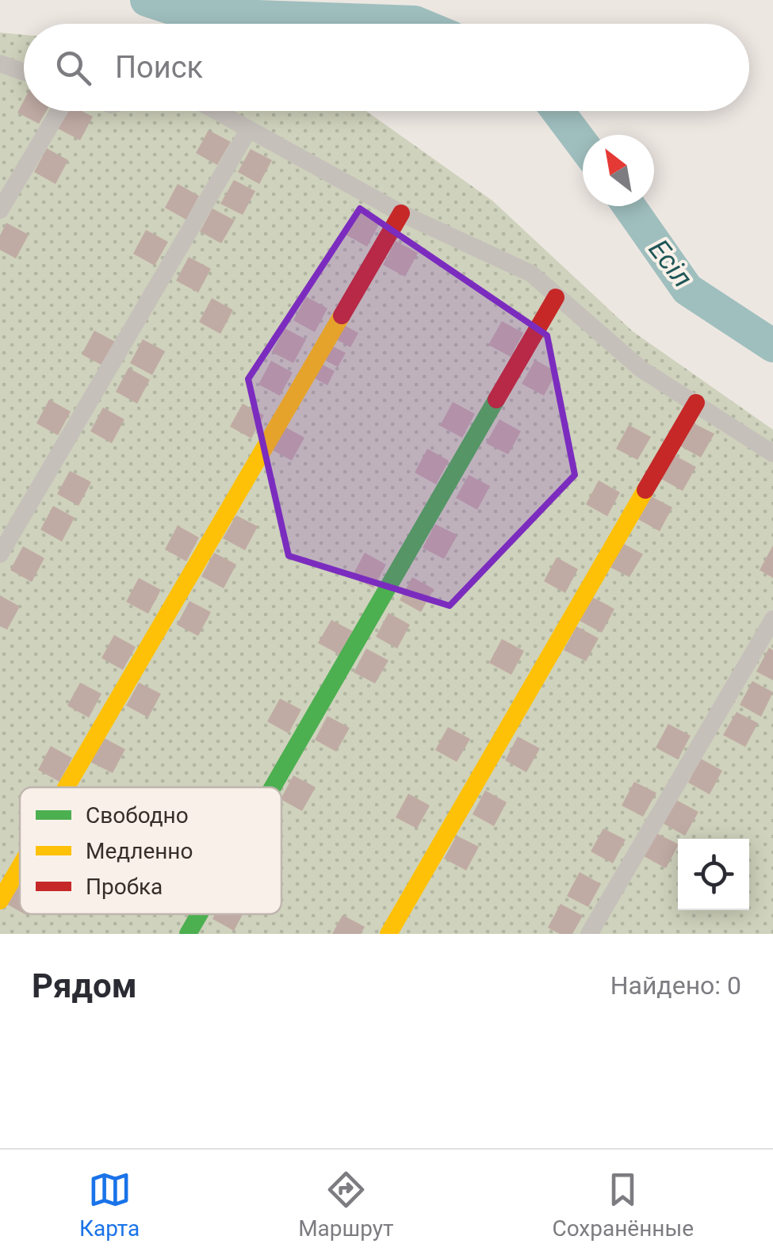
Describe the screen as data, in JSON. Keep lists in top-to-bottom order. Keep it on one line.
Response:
{"water":["Есіл"],"legend":["Свободно","Медленно","Пробка"],"north":"top left","page":{"search":"Поиск","heading":["Рядом","Найдено: 0"],"nav":["Карта","Маршрут","Сохранённые"]}}
